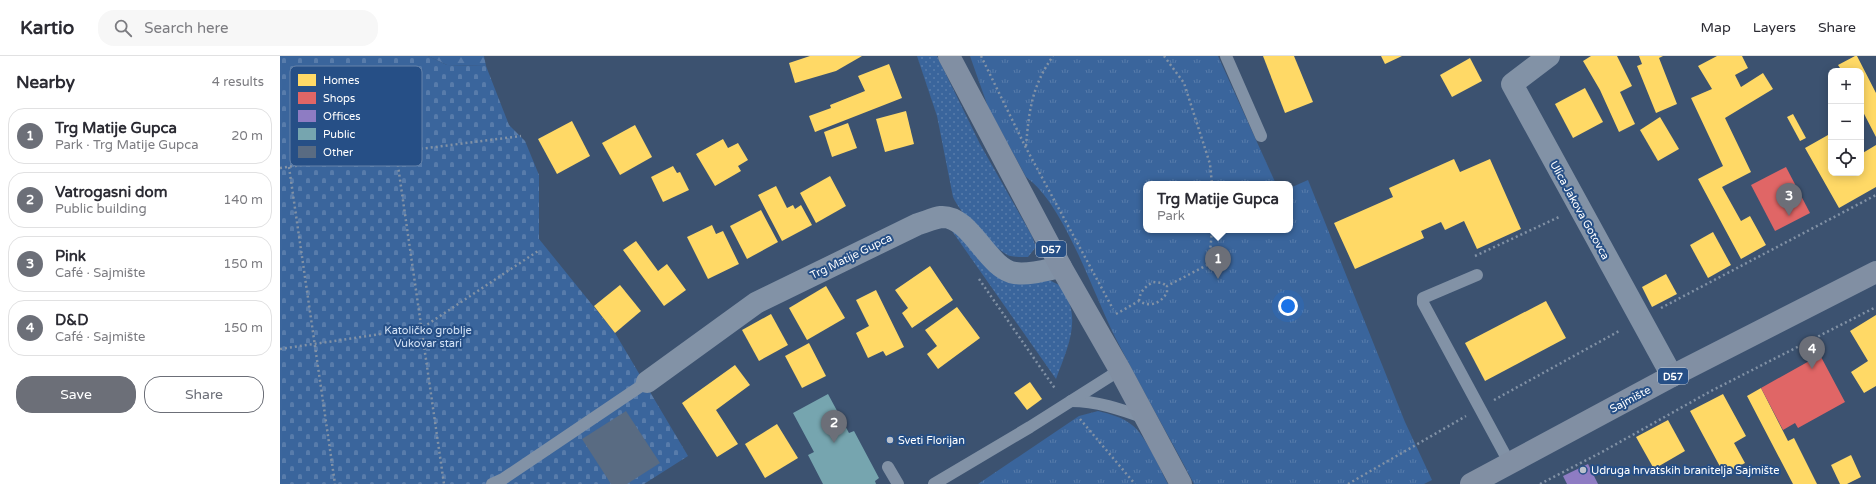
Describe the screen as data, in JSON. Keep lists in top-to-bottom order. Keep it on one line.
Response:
{"streets":{"main road":["D57","Sajmište"],"street":["Ulica Jakova Gotovca","Trg Matije Gupca"]},"crossings":[["Ulica Jakova Gotovca","Sajmište"],["D57","Trg Matije Gupca"]],"parks":["Katoličko groblje Vukovar stari"],"places":["Sveti Florijan","Udruga hrvatskih branitelja Sajmište"],"legend":["Homes","Shops","Offices","Public","Other"],"page":{"header":"Kartio","search":"Search here","nav":["Map","Layers","Share"],"heading":["Nearby","4 results"],"map_buttons":["+","−"],"list":[{"mark":"1","name":"Trg Matije Gupca","note":"Park · Trg Matije Gupca","value":"20 m"},{"mark":"2","name":"Vatrogasni dom","note":"Public building","value":"140 m"},{"mark":"3","name":"Pink","note":"Café · Sajmište","value":"150 m"},{"mark":"4","name":"D&D","note":"Café · Sajmište","value":"150 m"}],"popup":["Trg Matije Gupca","Park"],"pins":["3","1","4","2"],"buttons":["Save","Share"]}}
